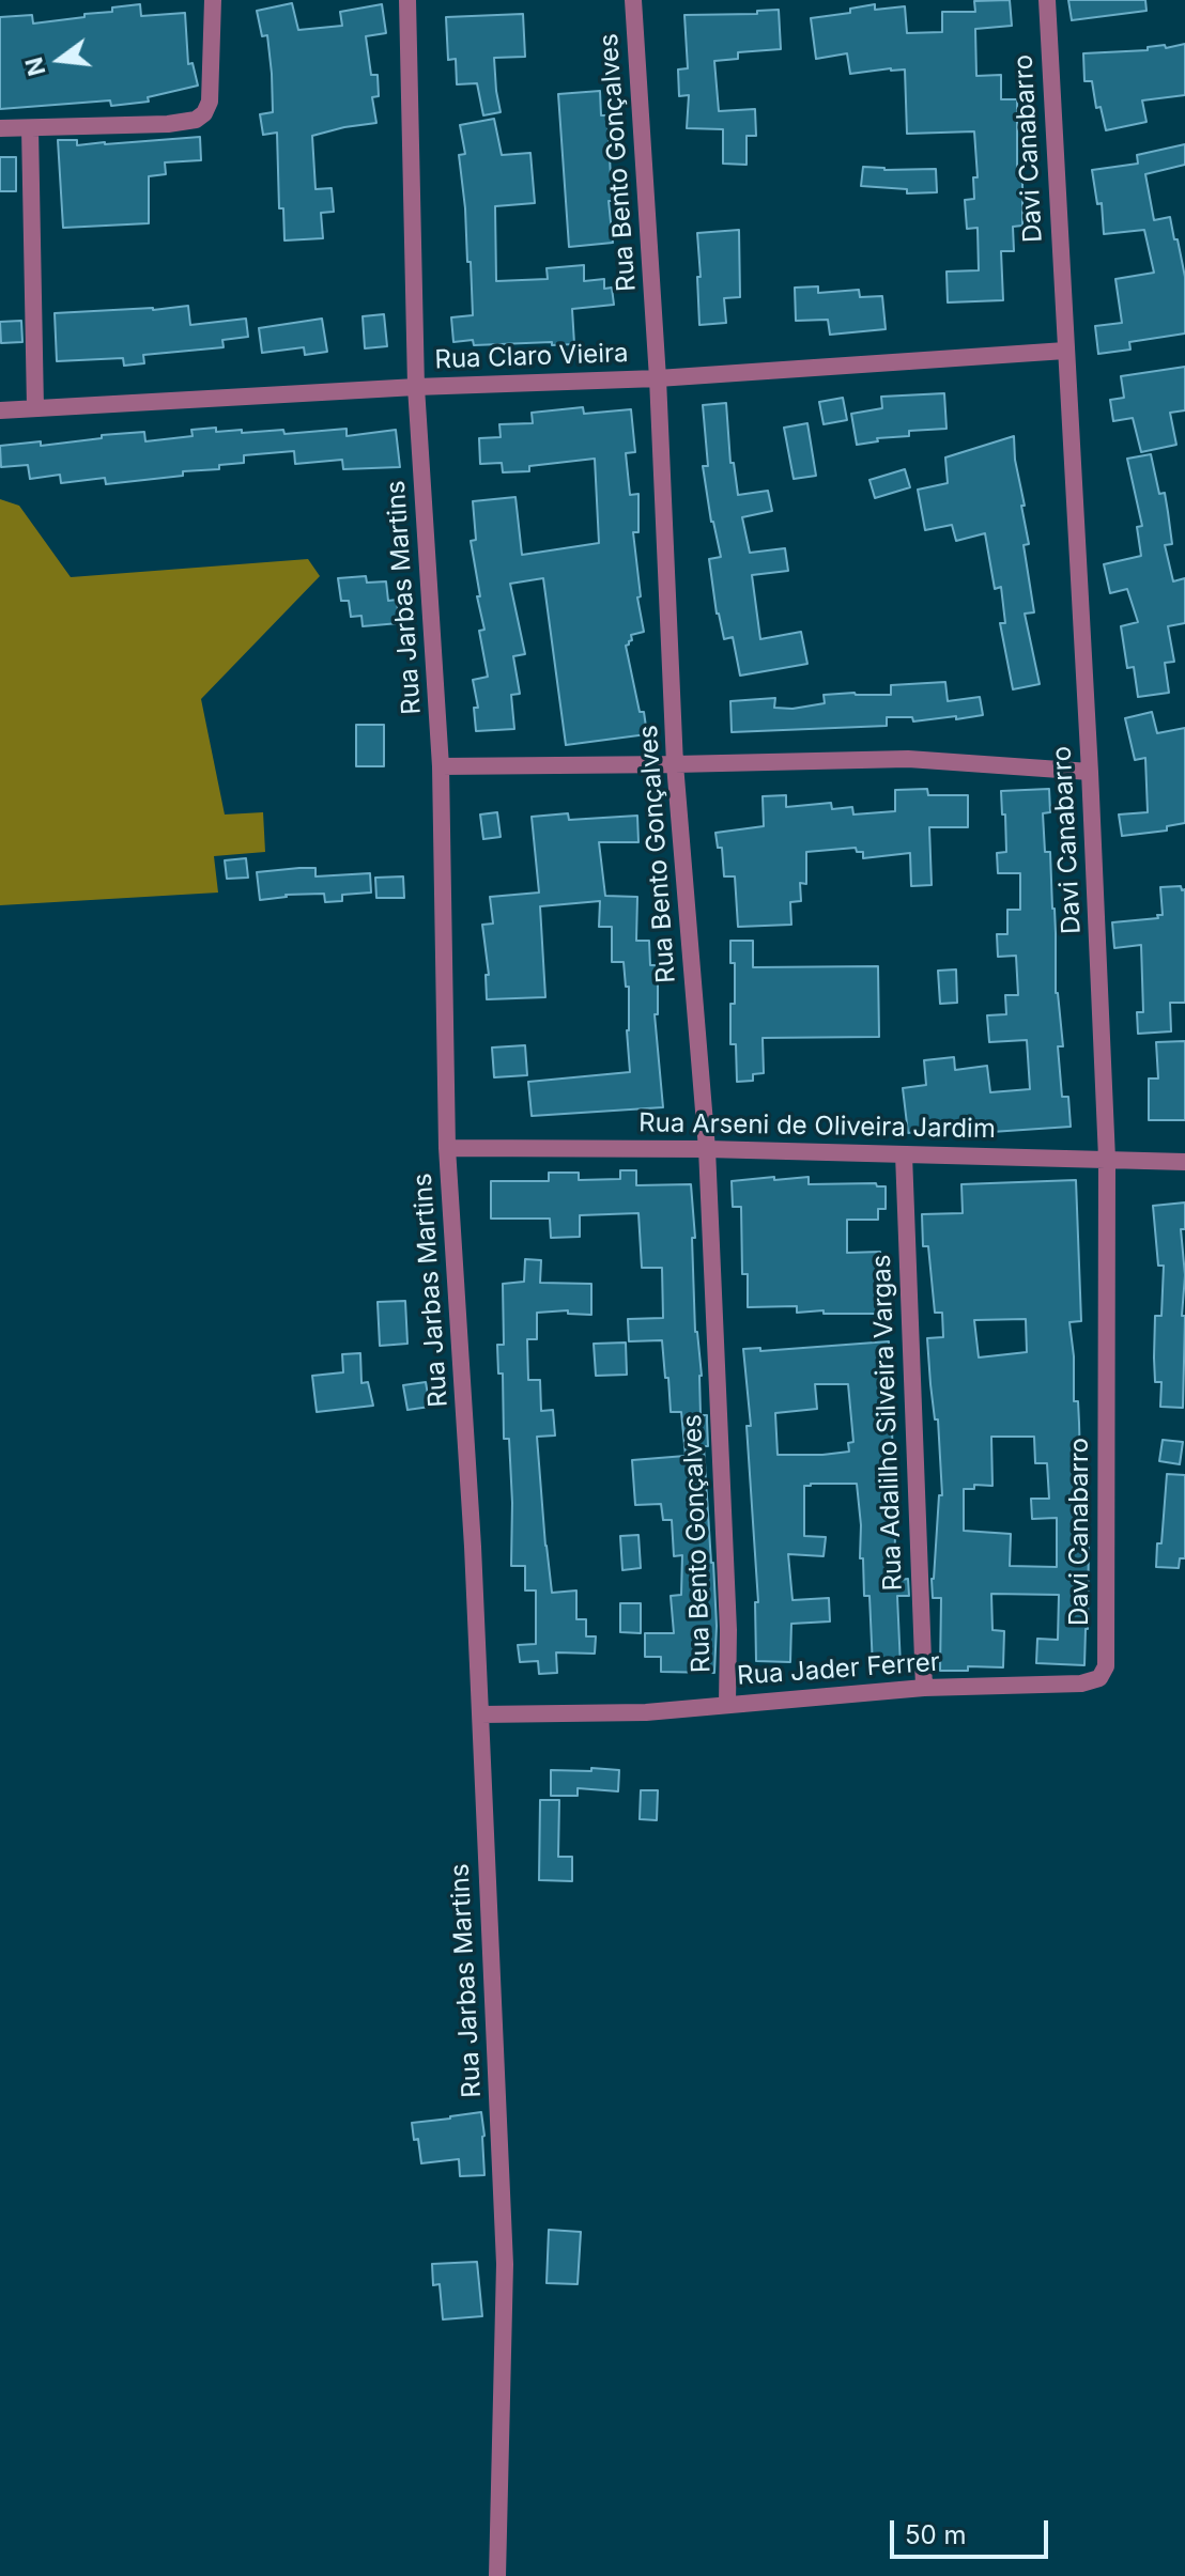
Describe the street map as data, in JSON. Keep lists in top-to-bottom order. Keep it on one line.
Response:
{"streets":{"street":["Davi Canabarro","Rua Bento Gonçalves","Rua Claro Vieira","Rua Jarbas Martins","Rua Arseni de Oliveira Jardim","Rua Adalilho Silveira Vargas","Rua Jader Ferrer"]},"crossings":[["Davi Canabarro","Rua Claro Vieira"],["Davi Canabarro","Rua Arseni de Oliveira Jardim"],["Davi Canabarro","Rua Jader Ferrer"],["Rua Bento Gonçalves","Rua Claro Vieira"],["Rua Bento Gonçalves","Rua Arseni de Oliveira Jardim"],["Rua Bento Gonçalves","Rua Jader Ferrer"],["Rua Claro Vieira","Rua Jarbas Martins"],["Rua Jarbas Martins","Rua Arseni de Oliveira Jardim"],["Rua Jarbas Martins","Rua Jader Ferrer"],["Rua Arseni de Oliveira Jardim","Rua Adalilho Silveira Vargas"],["Rua Adalilho Silveira Vargas","Rua Jader Ferrer"]],"scale_bar":"50 m","north":"left"}
